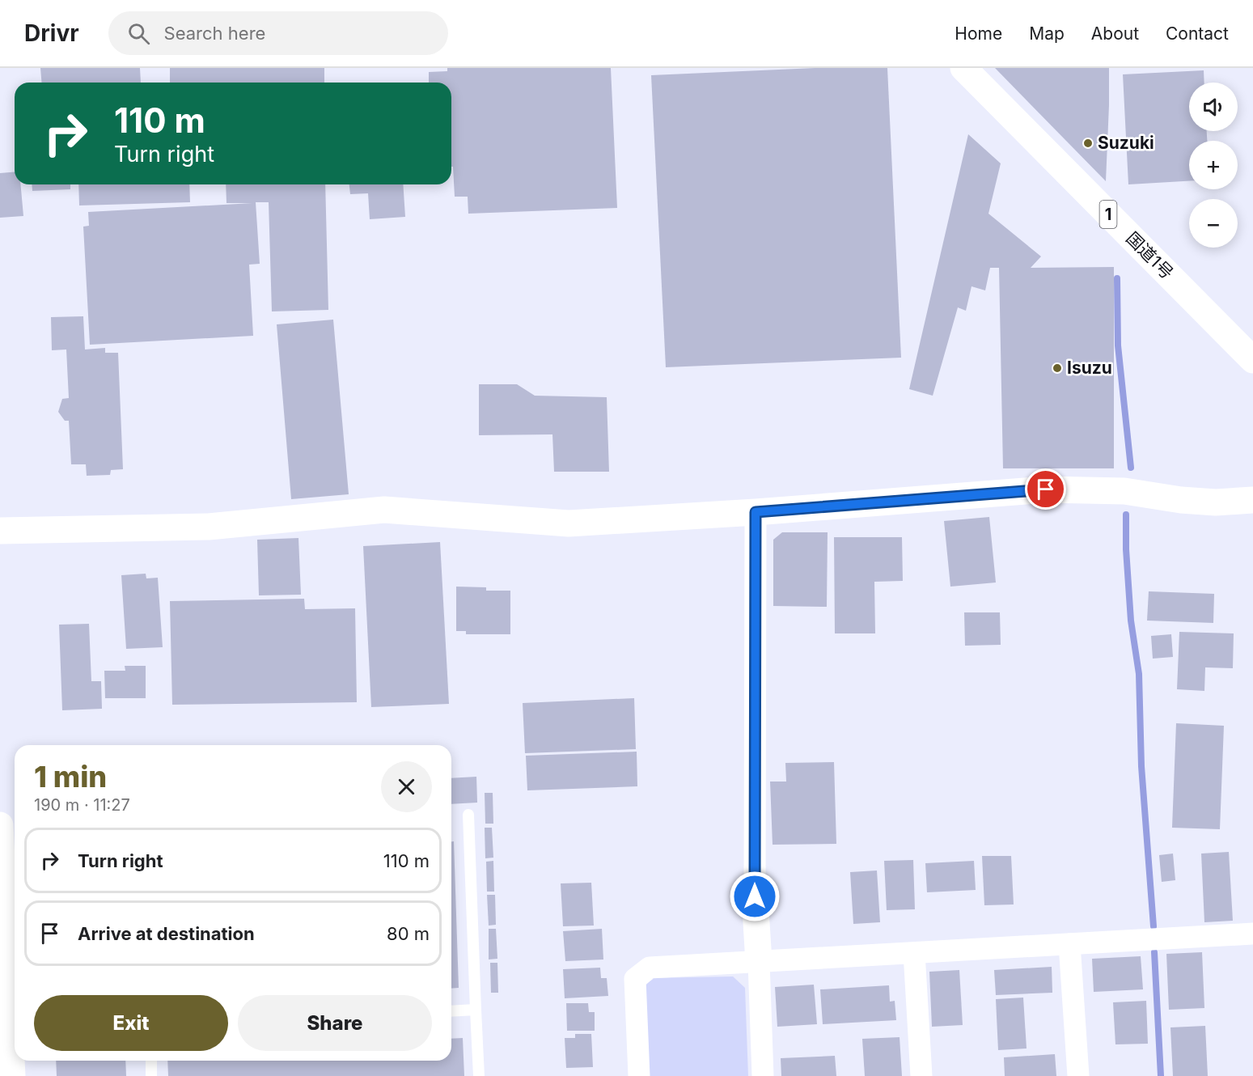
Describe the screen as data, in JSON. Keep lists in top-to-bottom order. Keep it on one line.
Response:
{"streets":{"main road":["1","国道1号"]},"places":["Suzuki","Isuzu"],"page":{"header":"Drivr","search":"Search here","nav":["Home","Map","About","Contact"],"map_buttons":["+","−"],"turn":["110 m","Turn right"],"heading":["1 min","190 m · 11:27"],"list":[{"name":"Turn right","value":"110 m"},{"name":"Arrive at destination","value":"80 m"}],"buttons":["Exit","Share"]}}
